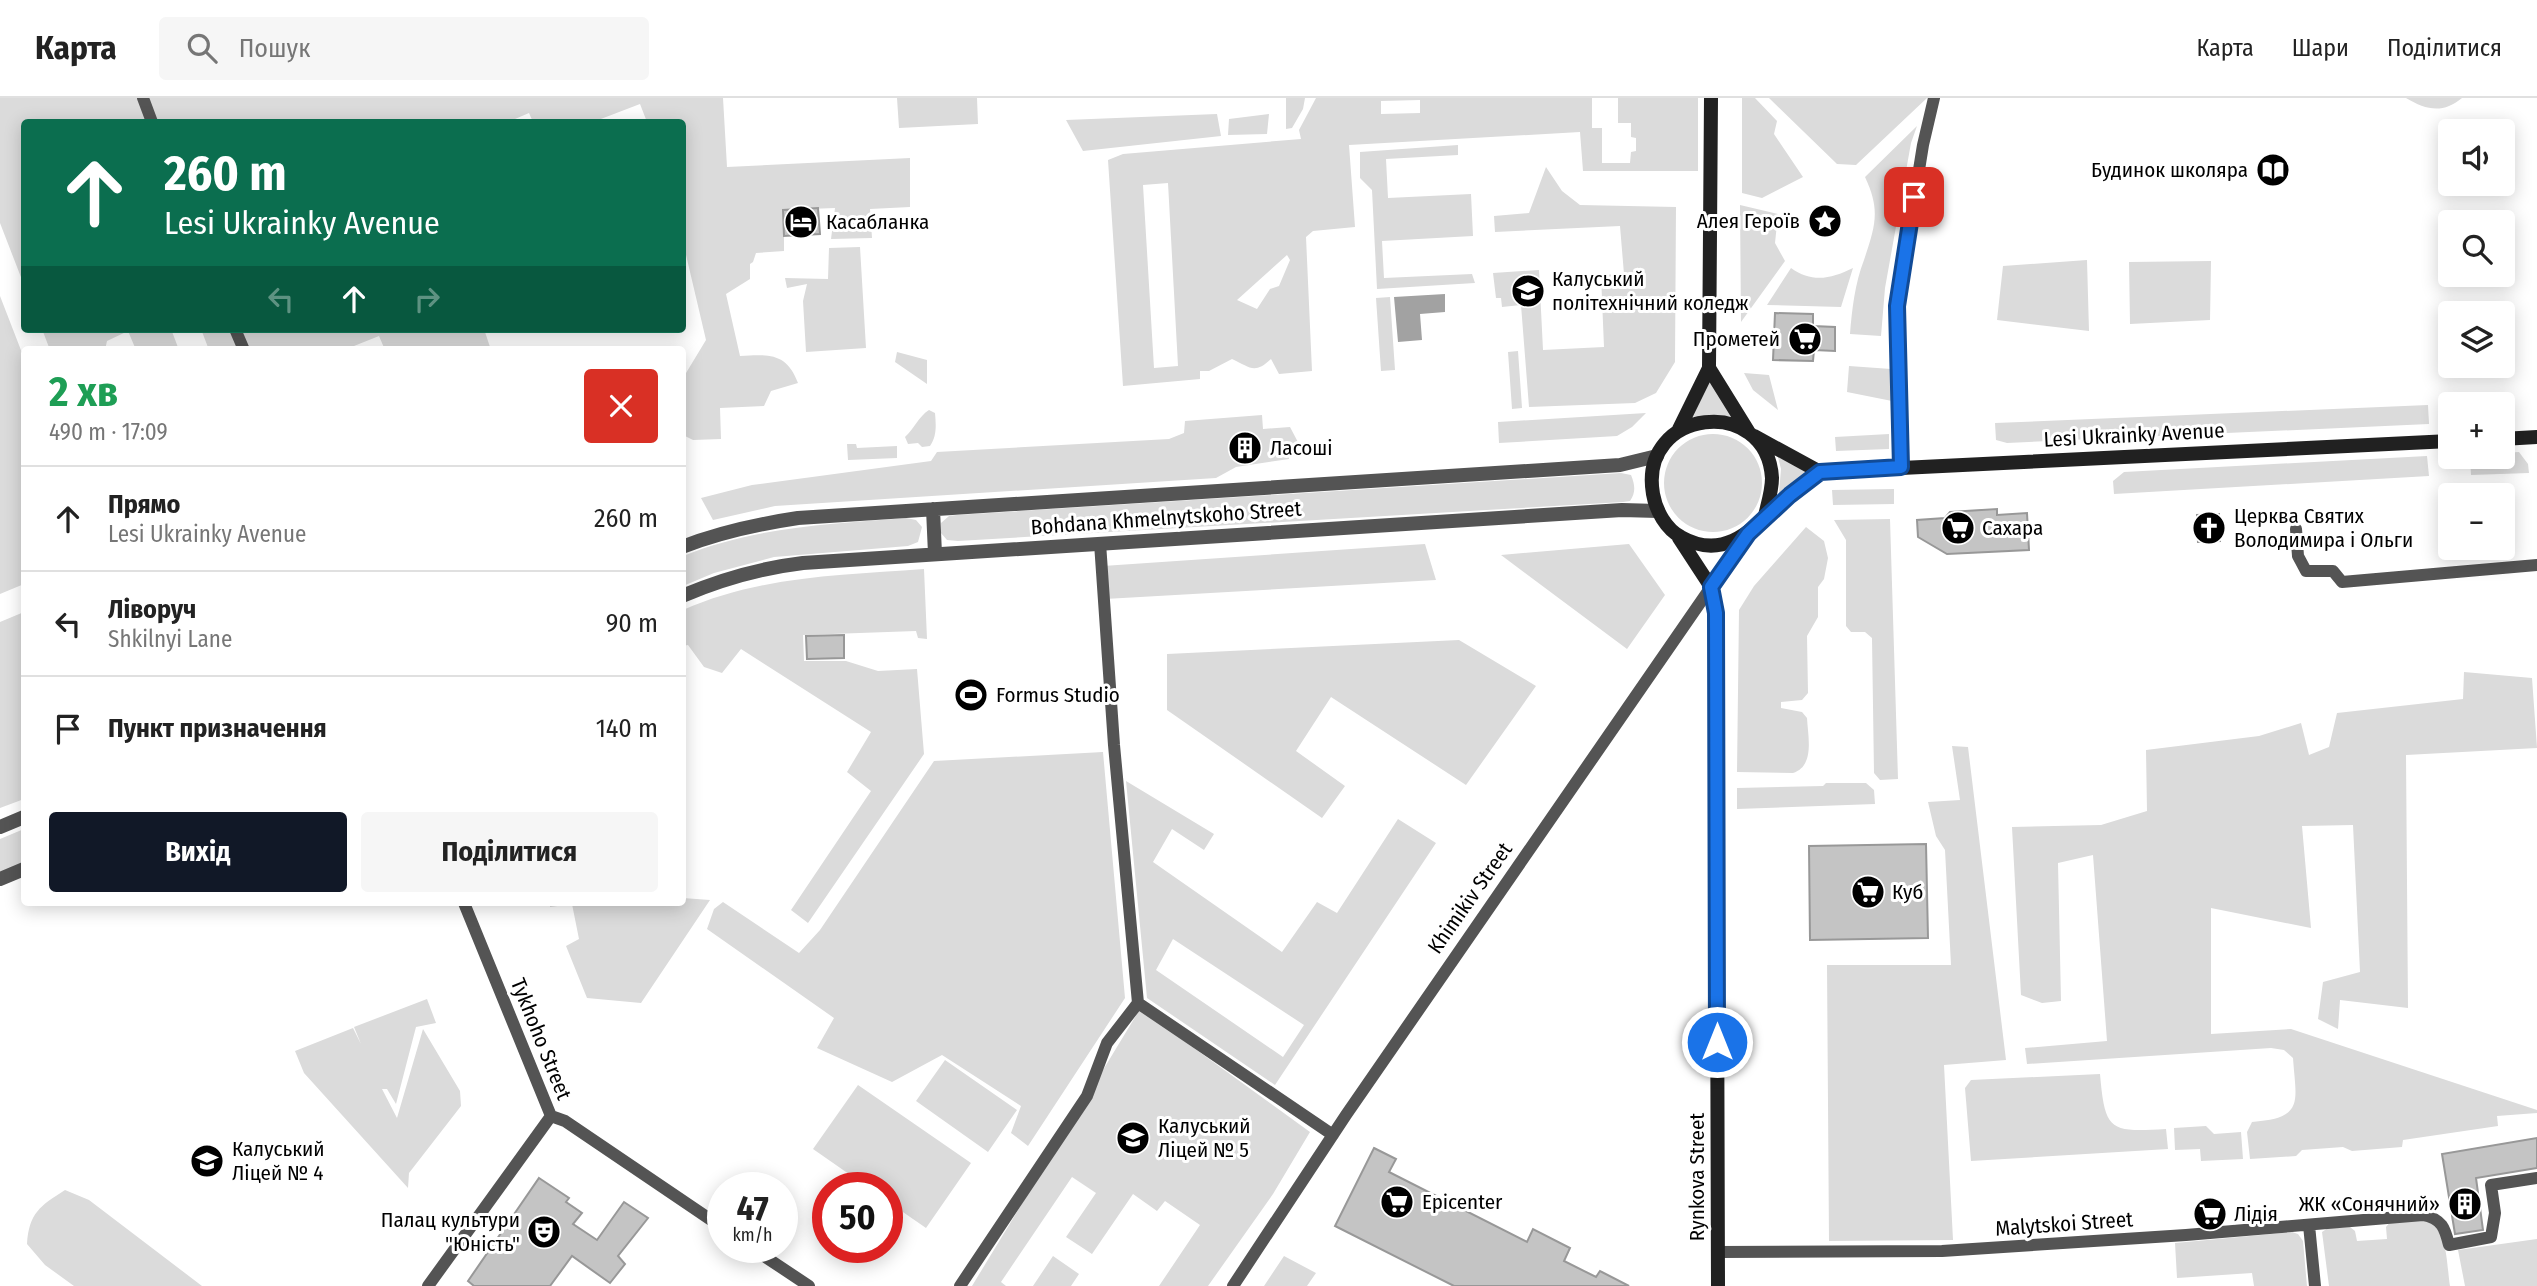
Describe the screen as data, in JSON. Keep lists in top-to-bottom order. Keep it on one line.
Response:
{"streets":{"main road":["Lesi Ukrainky Avenue","Rynkova Street"],"street":["Bohdana Khmelnytskoho Street","Khimikiv Street","Tykhoho Street","Malytskoi Street"]},"crossings":[["Khimikiv Street","Rynkova Street"],["Rynkova Street","Malytskoi Street"]],"places":{"library":["Будинок школяра"],"place":["Алея Героїв"],"hotel":["Касабланка"],"school or university":["Калуський політехнічний коледж","Калуський Ліцей № 5","Калуський Ліцей № 4"],"supermarket":["Прометей","Сахара","Куб","Epicenter","Лідія"],"building":["Ласоші","ЖК «Сонячний»"],"church":["Церква Святих Володимира і Ольги"],"sports":["Formus Studio"],"theatre":["Палац культури \"Юність\""]},"page":{"header":"Карта","search":"Пошук","nav":["Карта","Шари","Поділитися"],"map_buttons":["+","−"],"turn":["260 m","Lesi Ukrainky Avenue"],"heading":["2 хв","490 m · 17:09"],"list":[{"name":"Прямо","note":"Lesi Ukrainky Avenue","value":"260 m"},{"name":"Ліворуч","note":"Shkilnyi Lane","value":"90 m"},{"name":"Пункт призначення","value":"140 m"}],"buttons":["Вихід","Поділитися"],"speed":"47 km/h","limit":"50"}}
